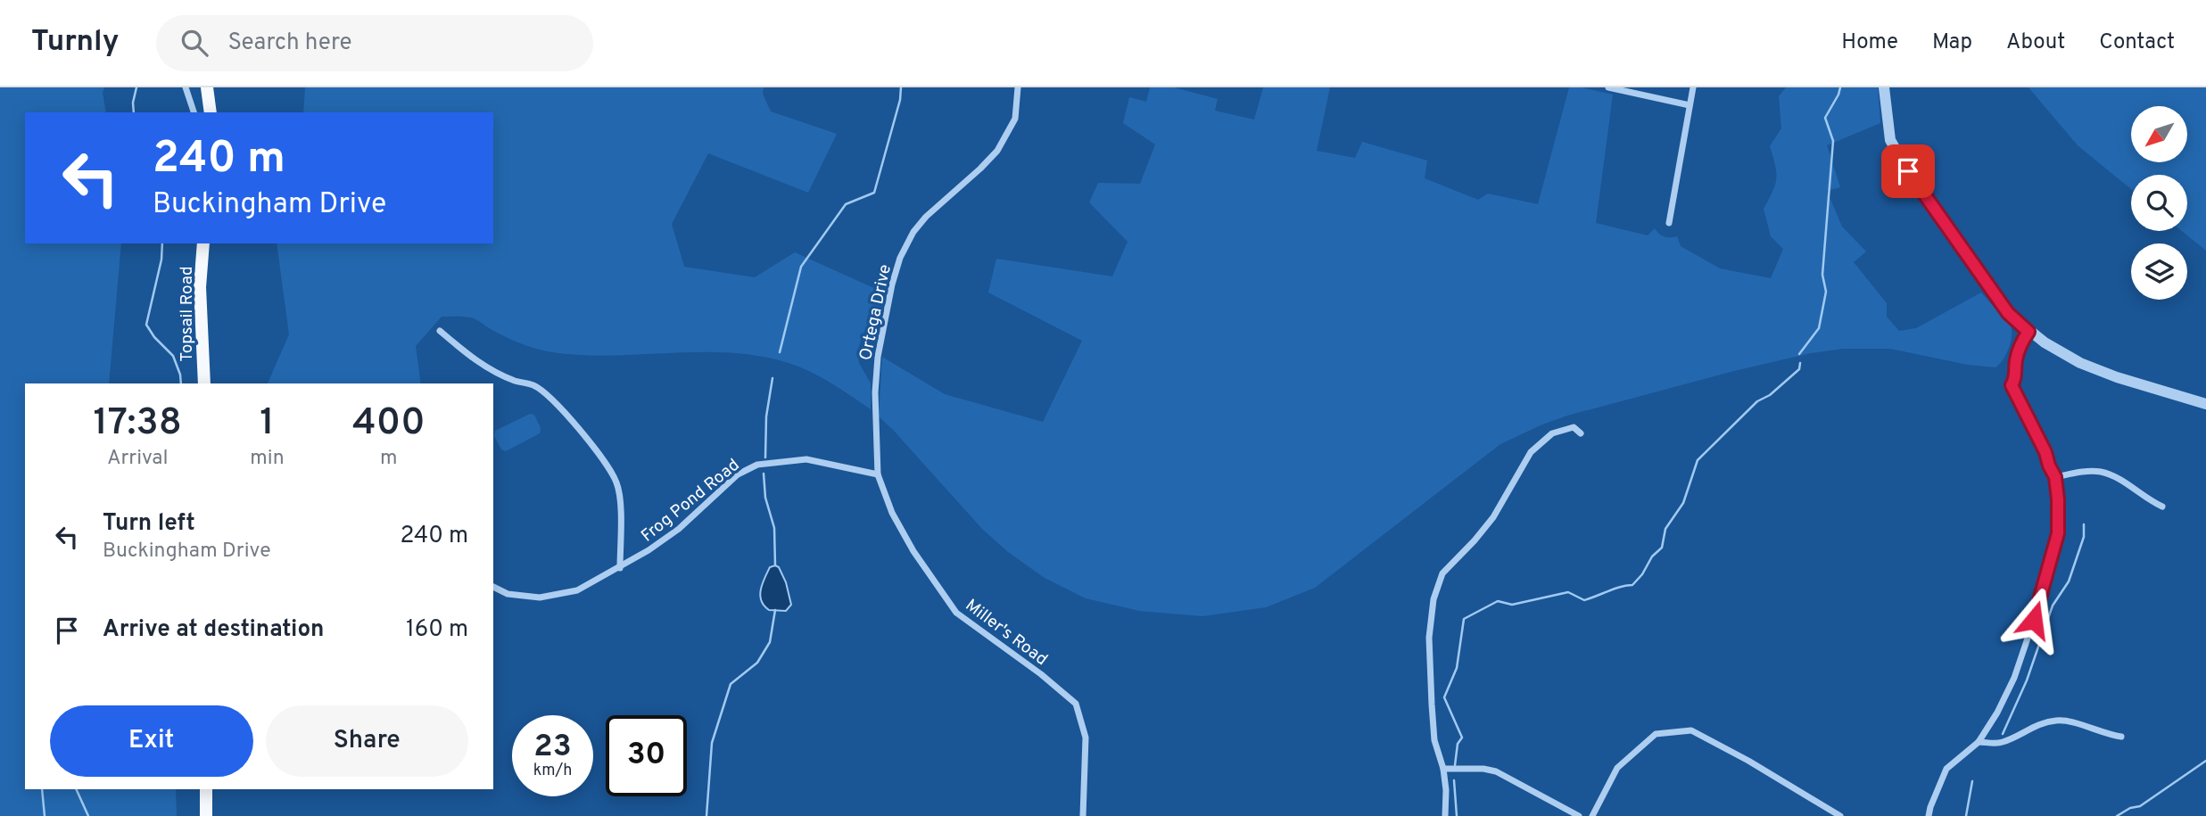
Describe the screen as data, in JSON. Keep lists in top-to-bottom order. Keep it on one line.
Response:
{"streets":{"main road":["Topsail Road"],"street":["Ortega Drive","Frog Pond Road","Miller's Road"]},"crossings":[["Ortega Drive","Frog Pond Road"],["Ortega Drive","Miller's Road"],["Frog Pond Road","Miller's Road"]],"north":"bottom left","page":{"header":"Turnly","search":"Search here","nav":["Home","Map","About","Contact"],"turn":["240 m","Buckingham Drive"],"eta":["17:38","Arrival","1","min","400","m"],"list":[{"name":"Turn left","note":"Buckingham Drive","value":"240 m"},{"name":"Arrive at destination","value":"160 m"}],"buttons":["Exit","Share"],"speed":"23 km/h","limit":"30"}}
